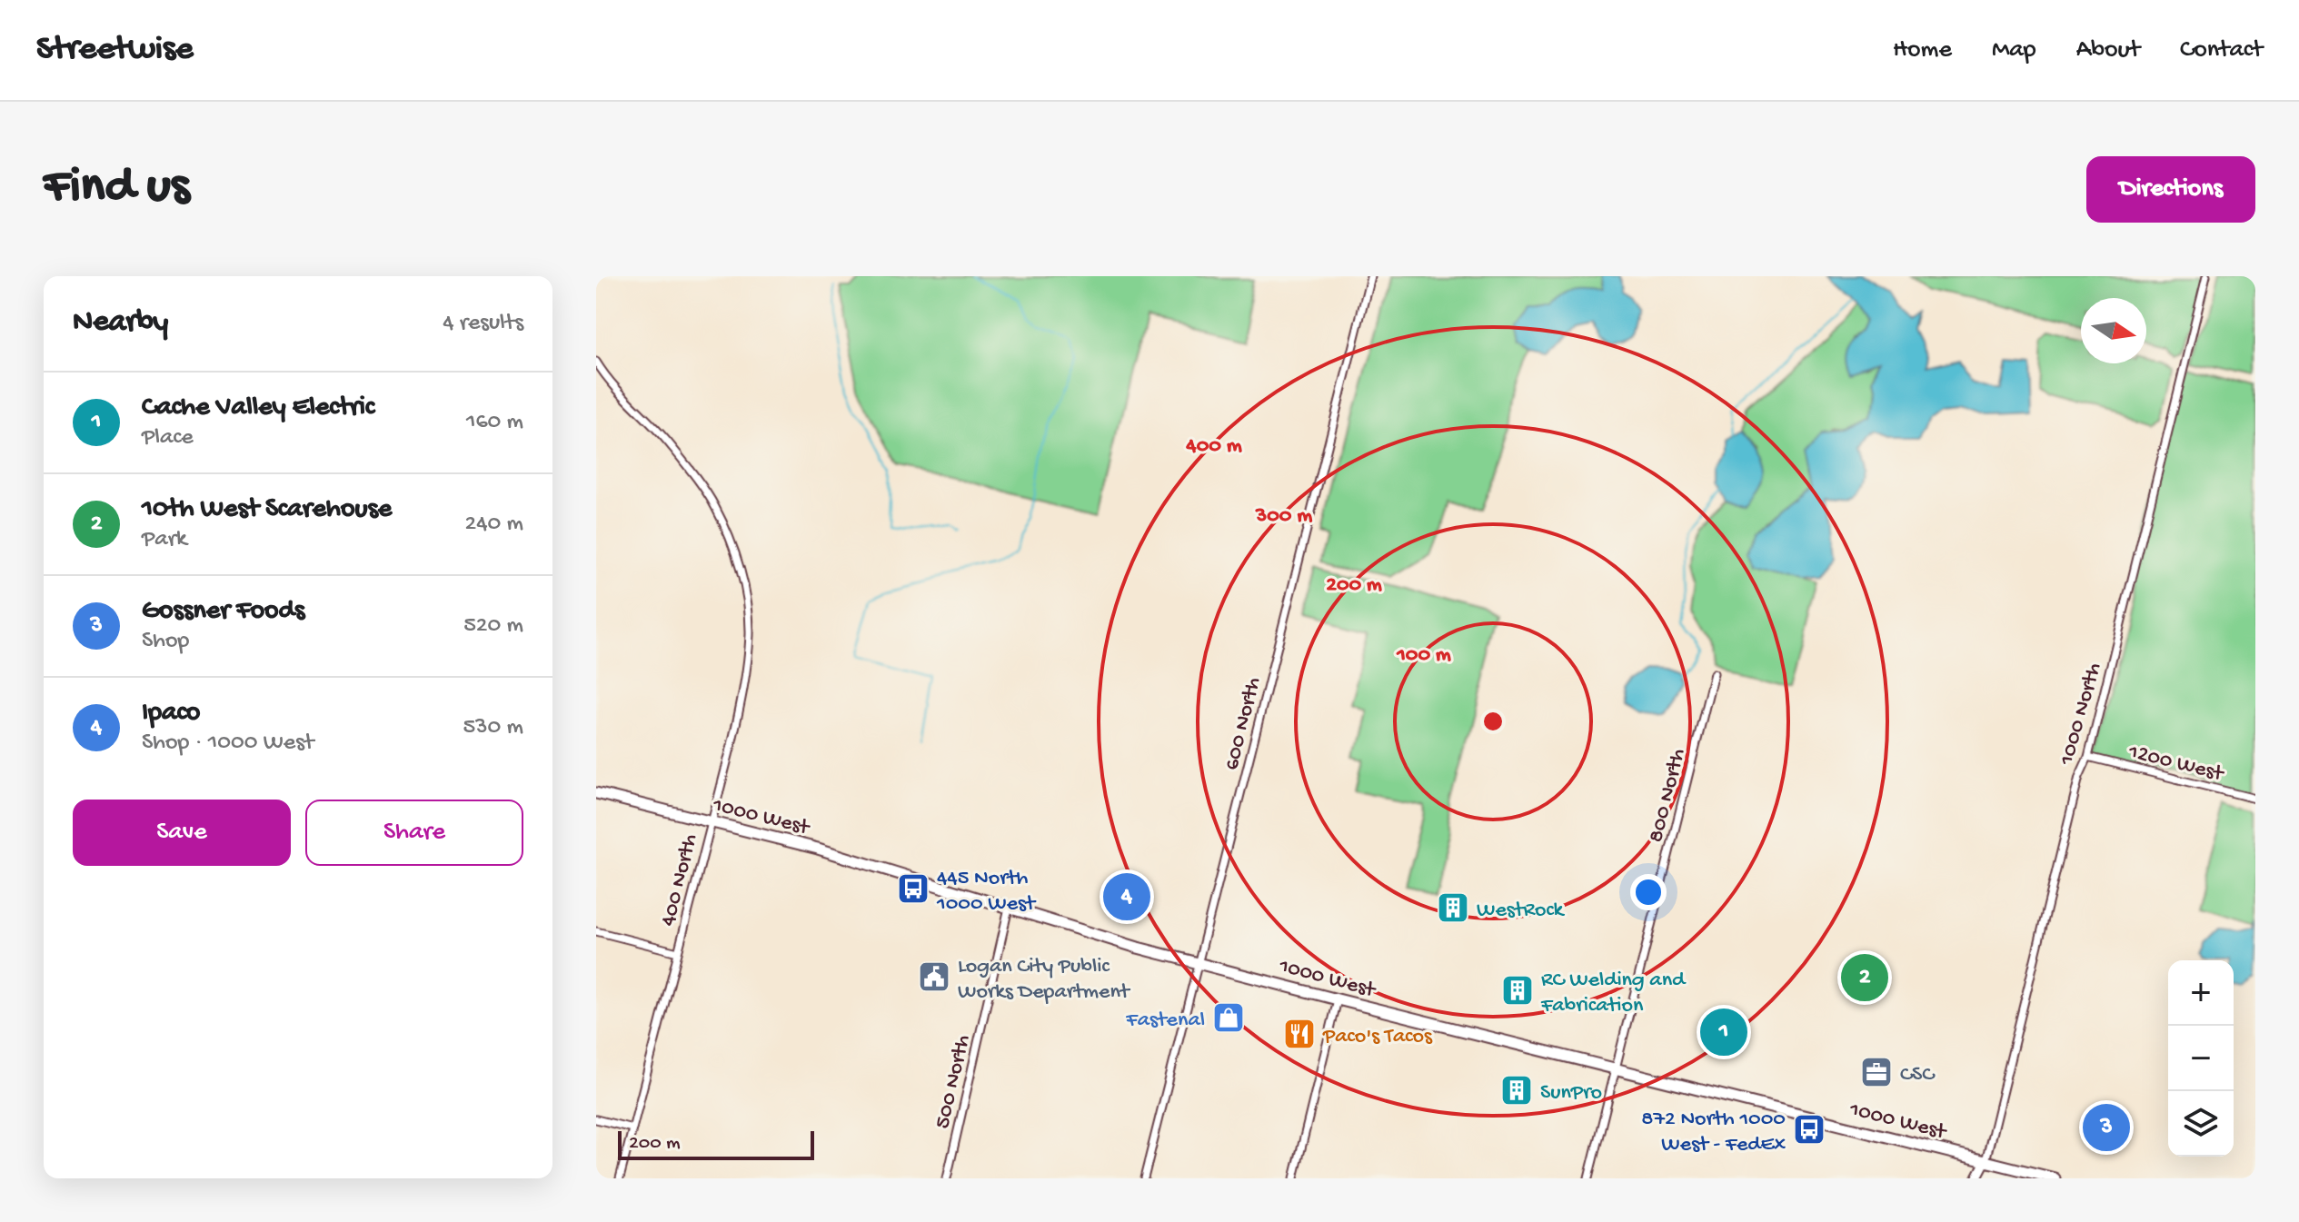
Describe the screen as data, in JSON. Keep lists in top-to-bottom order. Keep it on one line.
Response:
{"streets":{"main road":["1000 West"],"street":["1000 North","600 North","1200 West","800 North","400 North","500 North"]},"crossings":[["1000 North","1200 West"],["1000 North","1000 West"],["600 North","1000 West"],["800 North","1000 West"],["1000 West","400 North"],["1000 West","500 North"]],"places":{"bus stop":["445 North 1000 West","872 North 1000 West - FedEx"],"building":["WestRock","RC Welding and Fabrication","SunPro"],"public building":["Logan City Public Works Department"],"shop":["Fastenal"],"restaurant":["Paco's Tacos"],"office":["CSC"]},"scale_bar":"200 m","north":"right","page":{"header":"Streetwise","nav":["Home","Map","About","Contact"],"buttons":["Directions",["Save","Share"]],"title":"Find us","heading":["Nearby","4 results"],"list":[{"mark":"1","name":"Cache Valley Electric","note":"Place","value":"160 m"},{"mark":"2","name":"10th West Scarehouse","note":"Park","value":"240 m"},{"mark":"3","name":"Gossner Foods","note":"Shop","value":"520 m"},{"mark":"4","name":"Ipaco","note":"Shop · 1000 West","value":"530 m"}],"pins":["4","2","1","3"],"map_buttons":["+","−"],"scale":"200 m"},"rings":["400 m","300 m","200 m","100 m"]}
